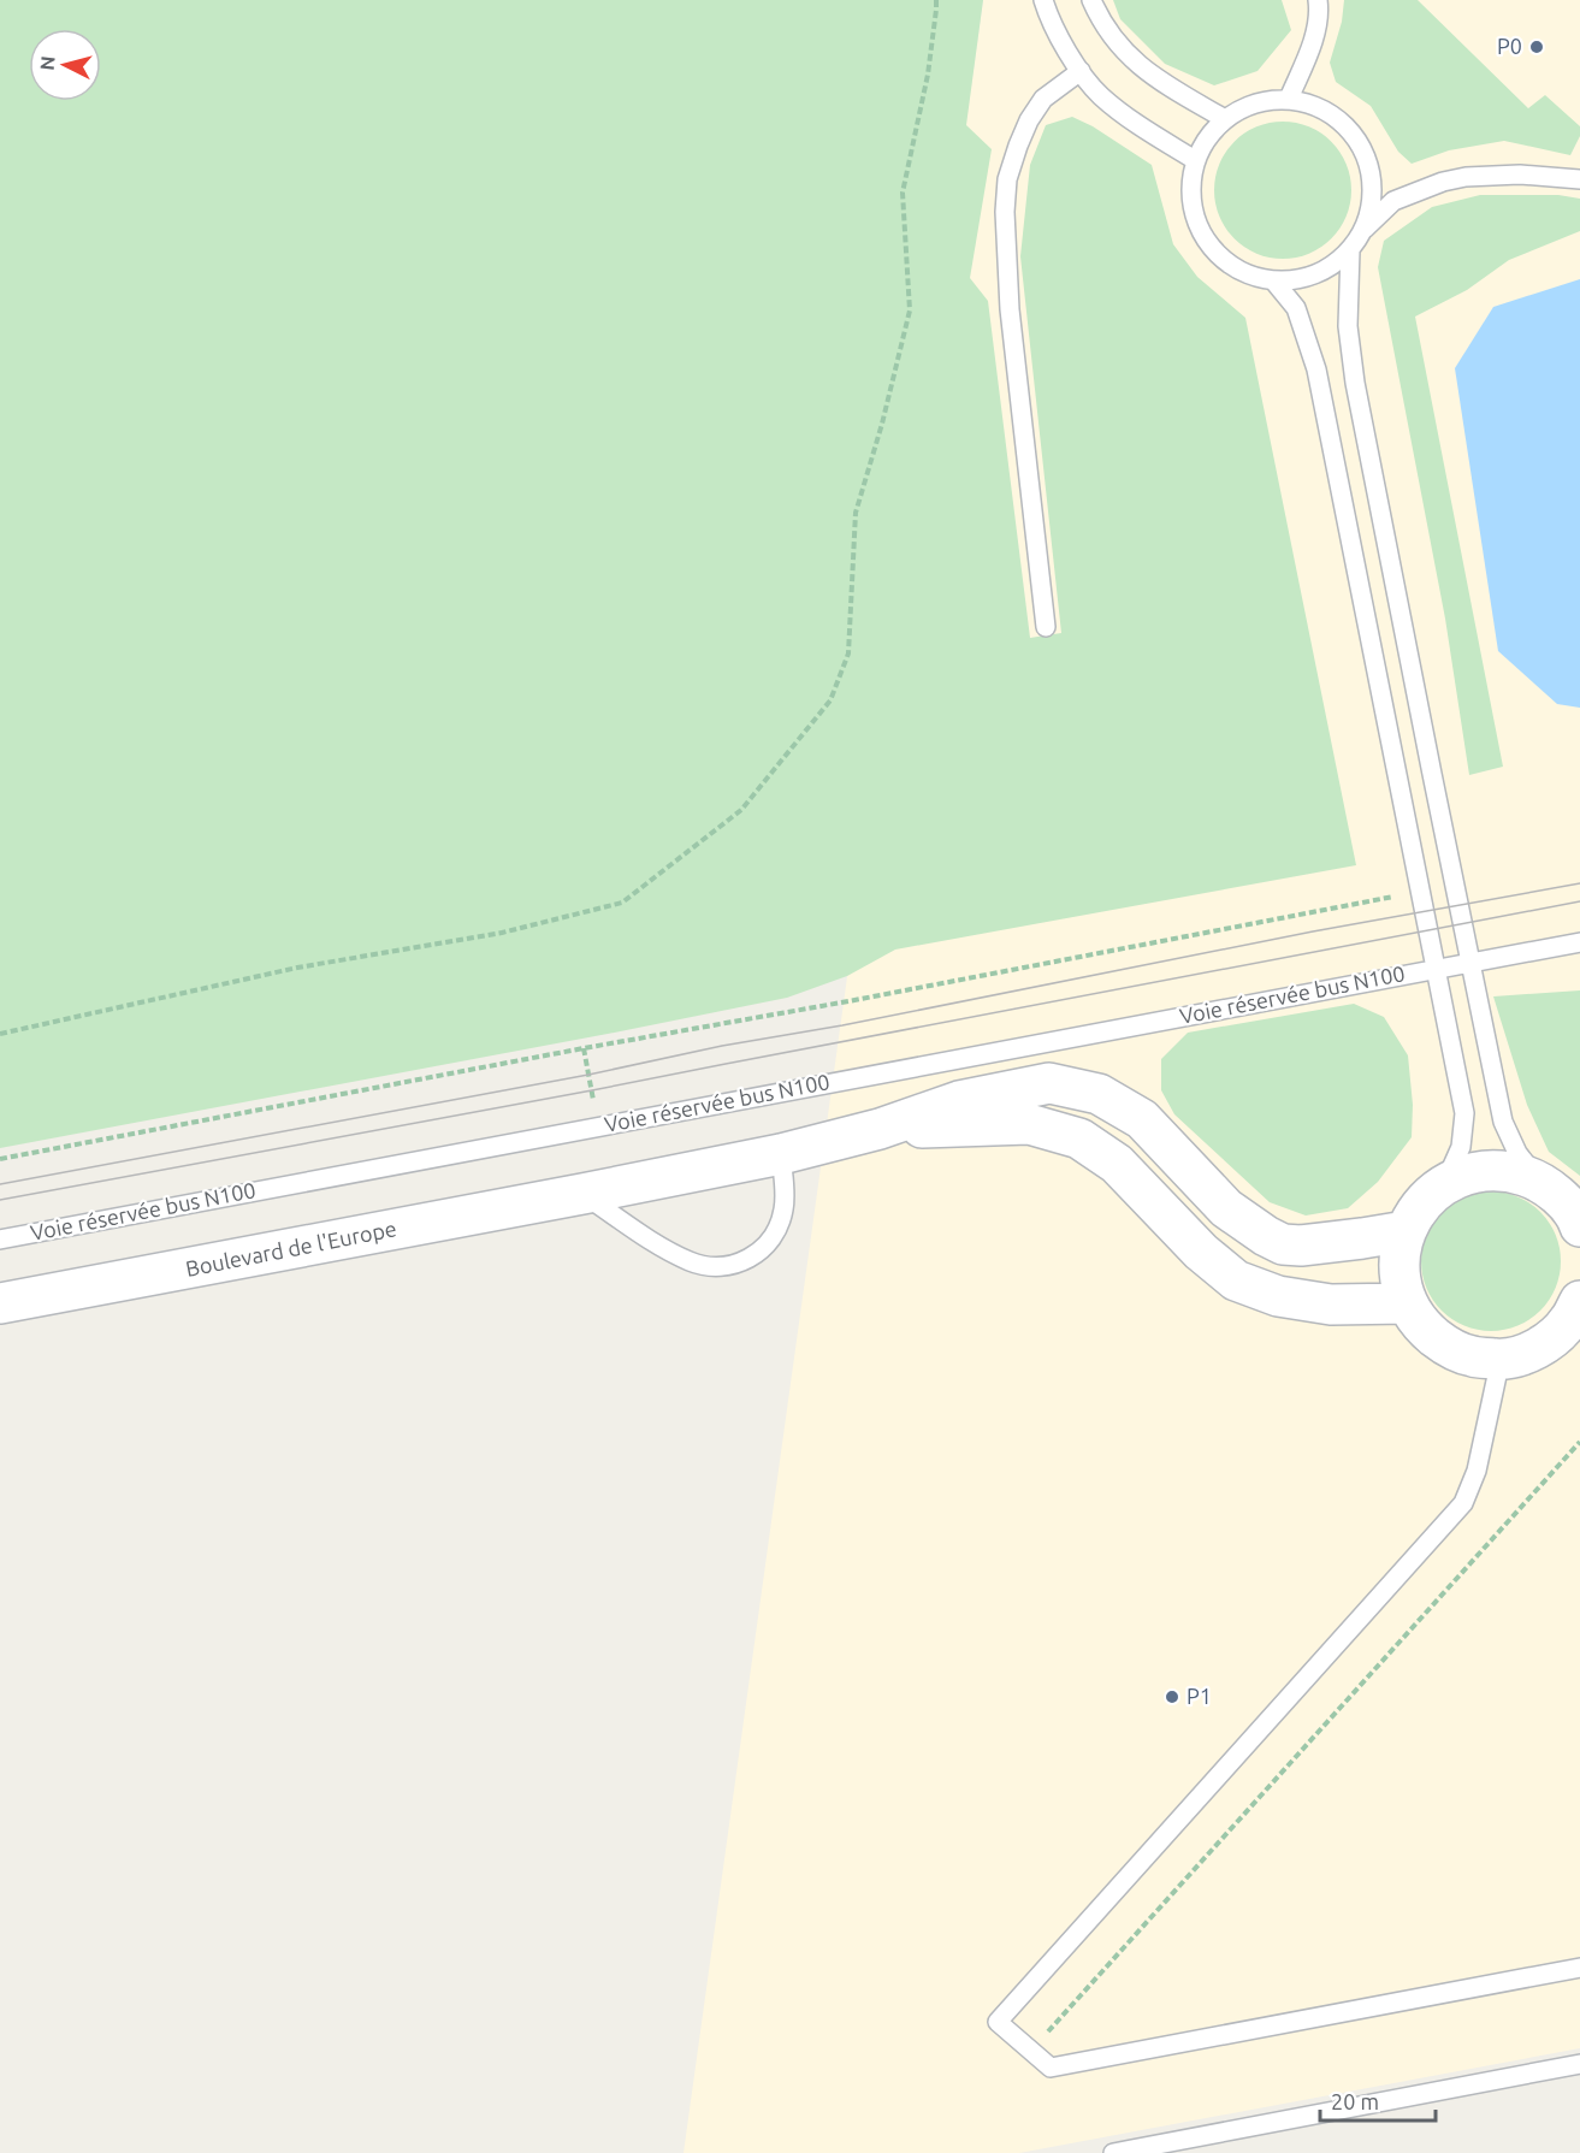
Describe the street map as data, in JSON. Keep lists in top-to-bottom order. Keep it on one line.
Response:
{"streets":{"street":["Boulevard de l'Europe"],"lane":["Voie réservée bus N100"]},"places":["P0","P1"],"scale_bar":"20 m","north":"left"}
